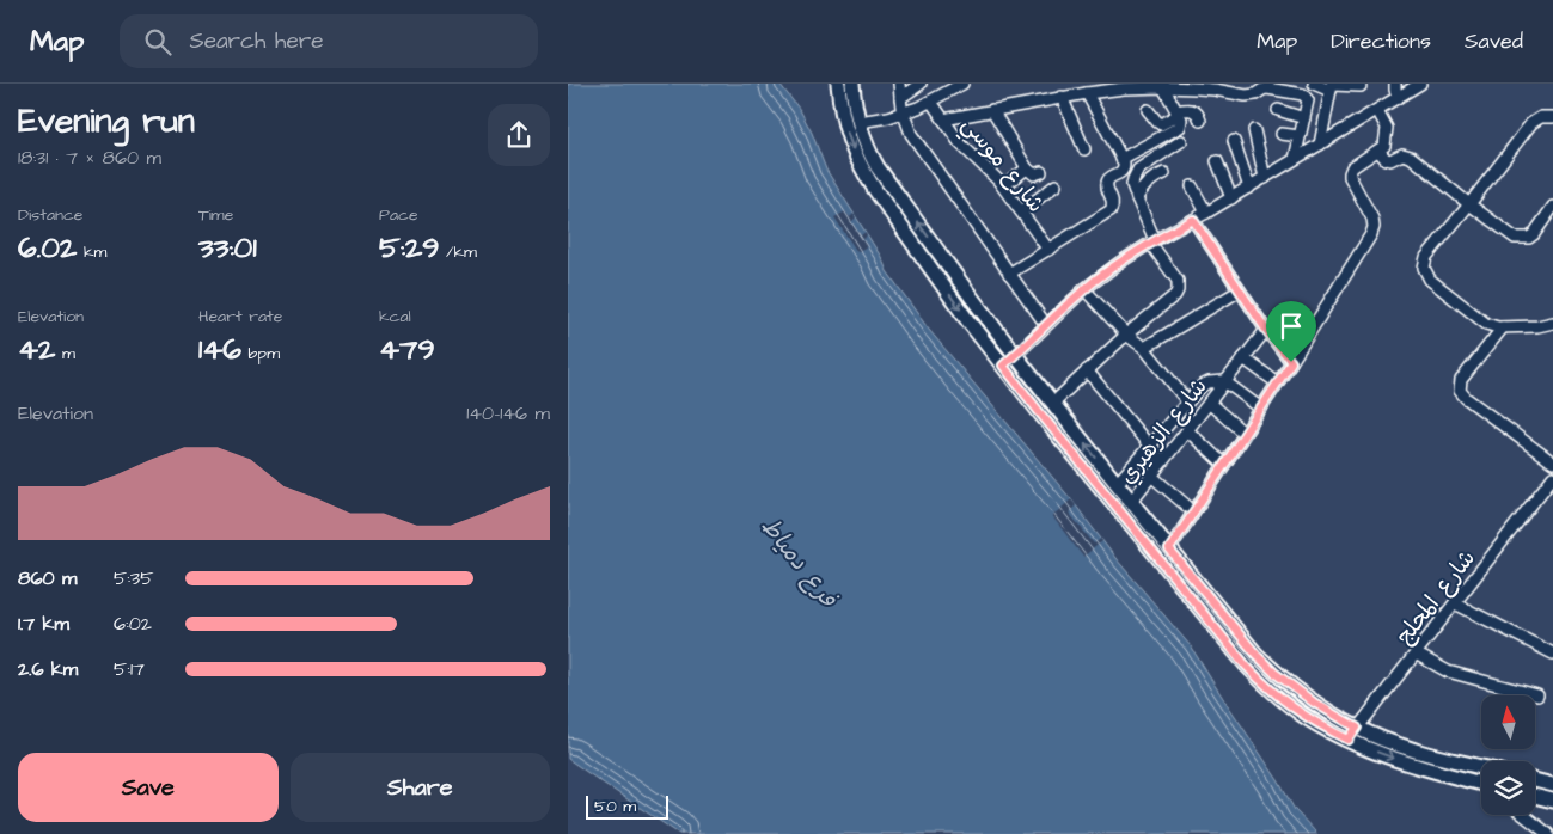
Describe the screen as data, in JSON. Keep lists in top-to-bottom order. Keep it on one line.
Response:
{"streets":{"street":["شارع موسي","شارع الزهيري","شارع المحلج"]},"water":["فرع دمياط"],"scale_bar":"50 m","north":"top","page":{"header":"Map","search":"Search here","nav":["Map","Directions","Saved"],"heading":["Evening run","18:31 · 7 × 860 m"],"stats":[["Distance","6.02 km"],["Time","33:01"],["Pace","5:29 /km"],["Elevation","42 m"],["Heart rate","146 bpm"],["kcal","479"]],"chart":["Elevation","140–146 m"],"list":[{"name":"860 m","note":"5:35"},{"name":"1.7 km","note":"6:02"},{"name":"2.6 km","note":"5:17"}],"buttons":["Save","Share"],"scale":"50 m"}}
